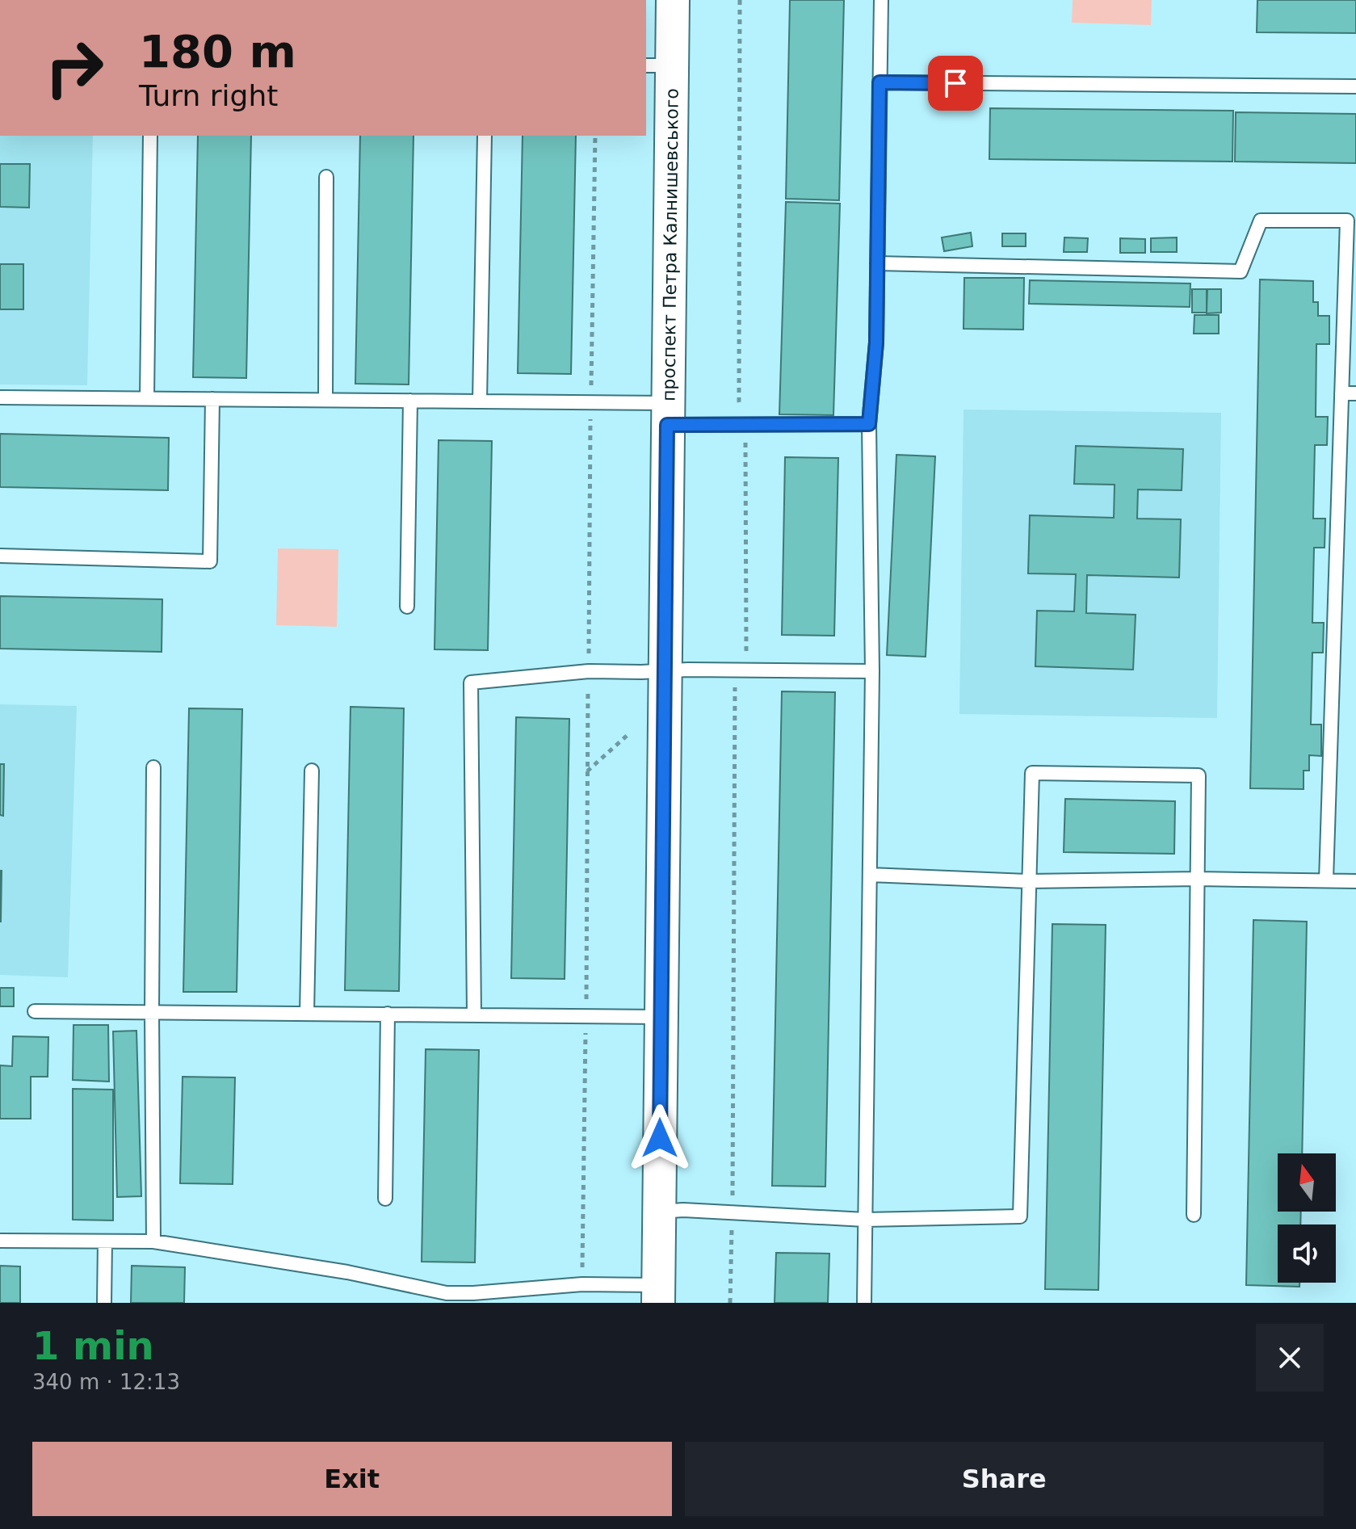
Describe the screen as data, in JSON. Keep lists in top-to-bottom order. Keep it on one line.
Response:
{"streets":{"street":["проспект Петра Калнишевського"]},"north":"top","page":{"turn":["180 m","Turn right"],"heading":["1 min","340 m · 12:13"],"buttons":["Exit","Share"]}}
